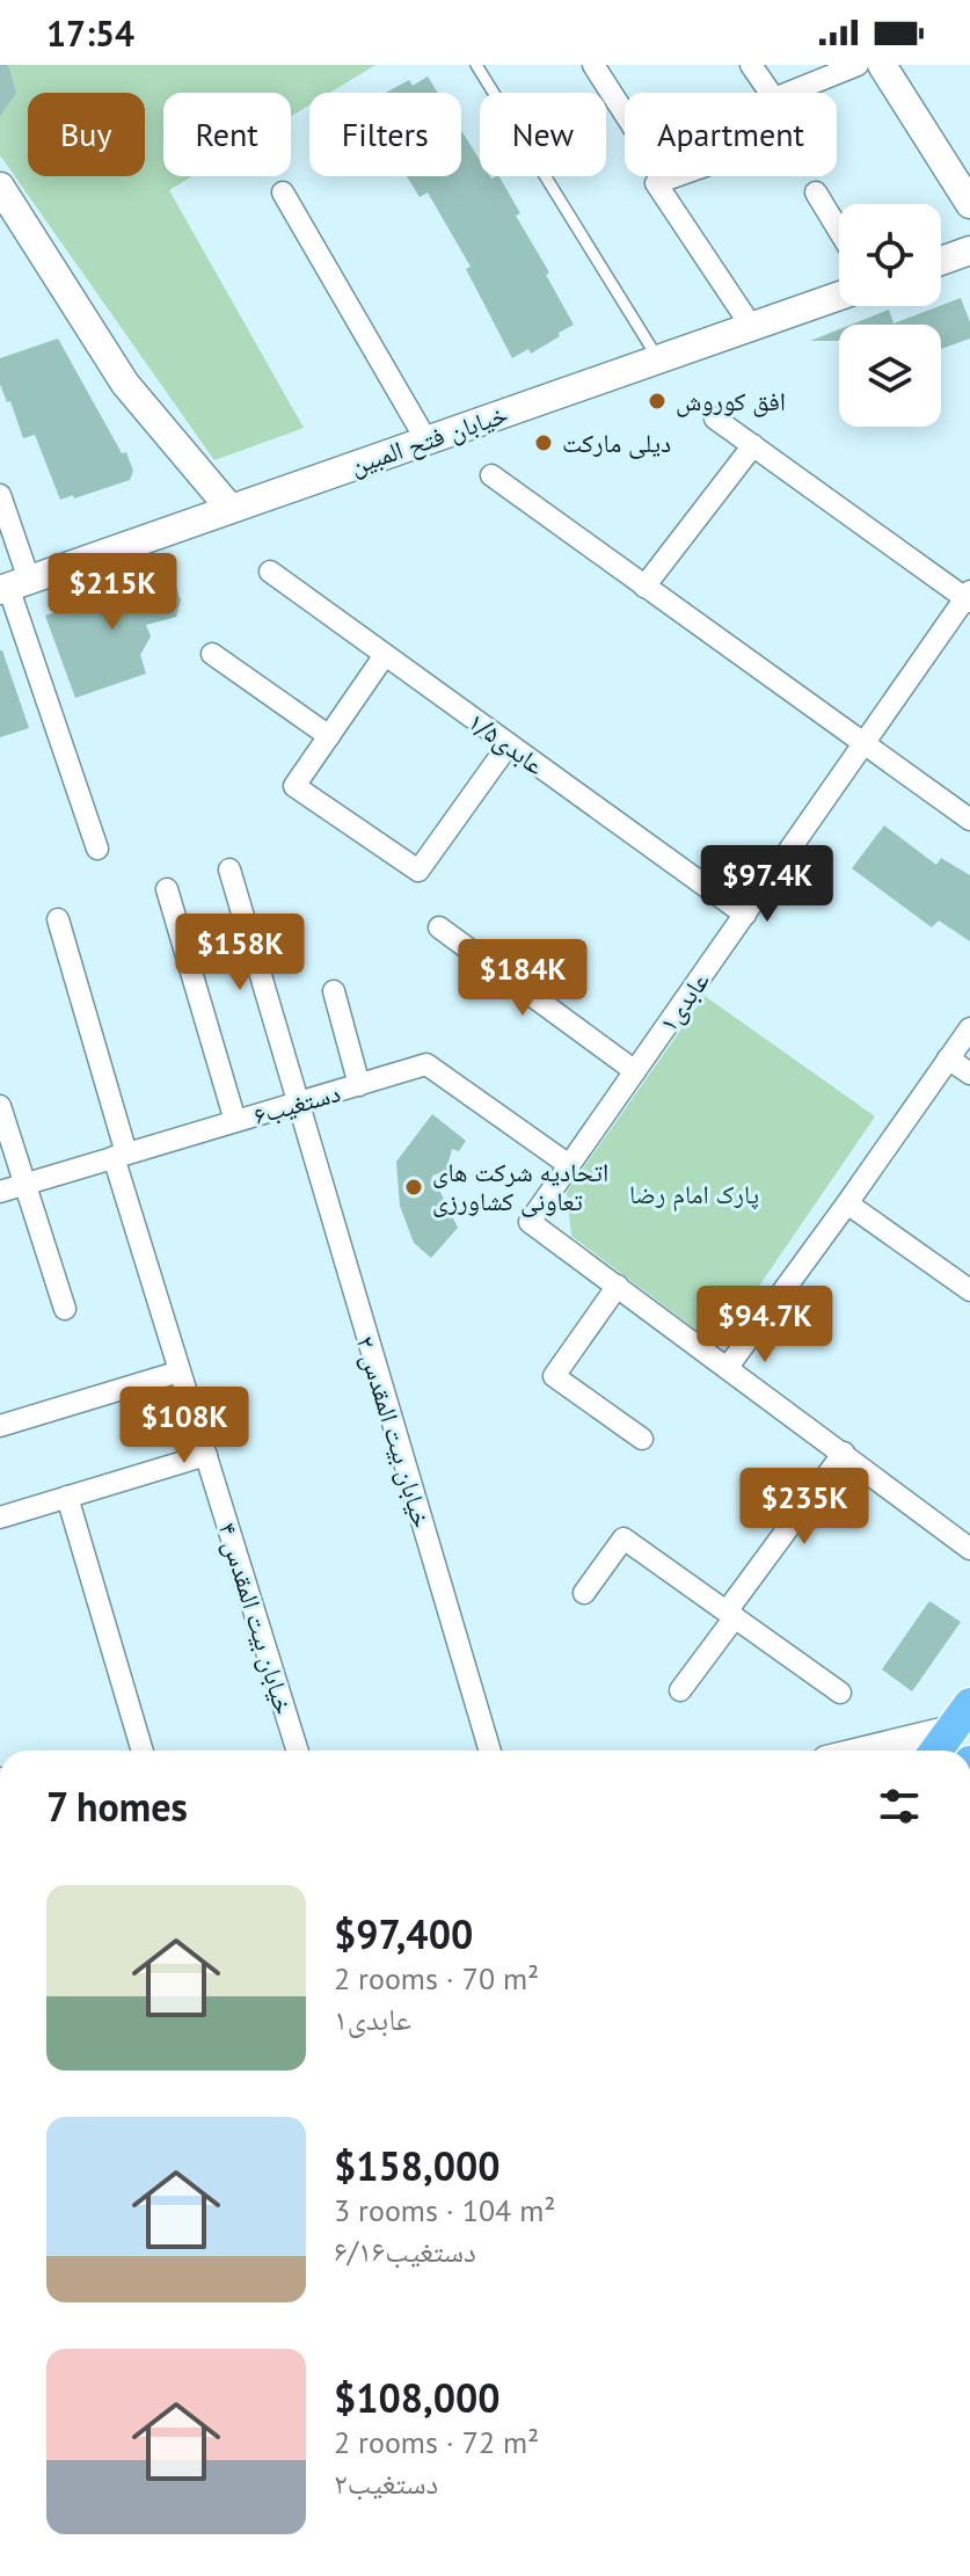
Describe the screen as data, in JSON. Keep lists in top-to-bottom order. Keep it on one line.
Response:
{"streets":{"street":["خیابان فتح المبین","عابدی۱/۵","۱عابدی","دستغیب۶","خیابان بیت المقدس ۲","خیابان بیت المقدس ۴"]},"crossings":[["عابدی۱/۵","۱عابدی"],["۱عابدی","دستغیب۶"],["دستغیب۶","خیابان بیت المقدس ۲"],["دستغیب۶","خیابان بیت المقدس ۴"]],"parks":["پارک امام رضا"],"places":["افق کوروش","دیلی مارکت","اتحادیه شرکت های تعاونی کشاورزی"],"page":{"status":"17:54","chip":["Buy","Rent","Filters","New","Apartment"],"price":["$215K","$97.4K","$158K","$184K","$94.7K","$108K","$235K"],"heading":"7 homes","list":[{"name":"$97,400","note":"2 rooms · 70 m² · ۱عابدی"},{"name":"$158,000","note":"3 rooms · 104 m² · دستغیب۶/۱۶"},{"name":"$108,000","note":"2 rooms · 72 m² · ۲دستغیب"}]}}
